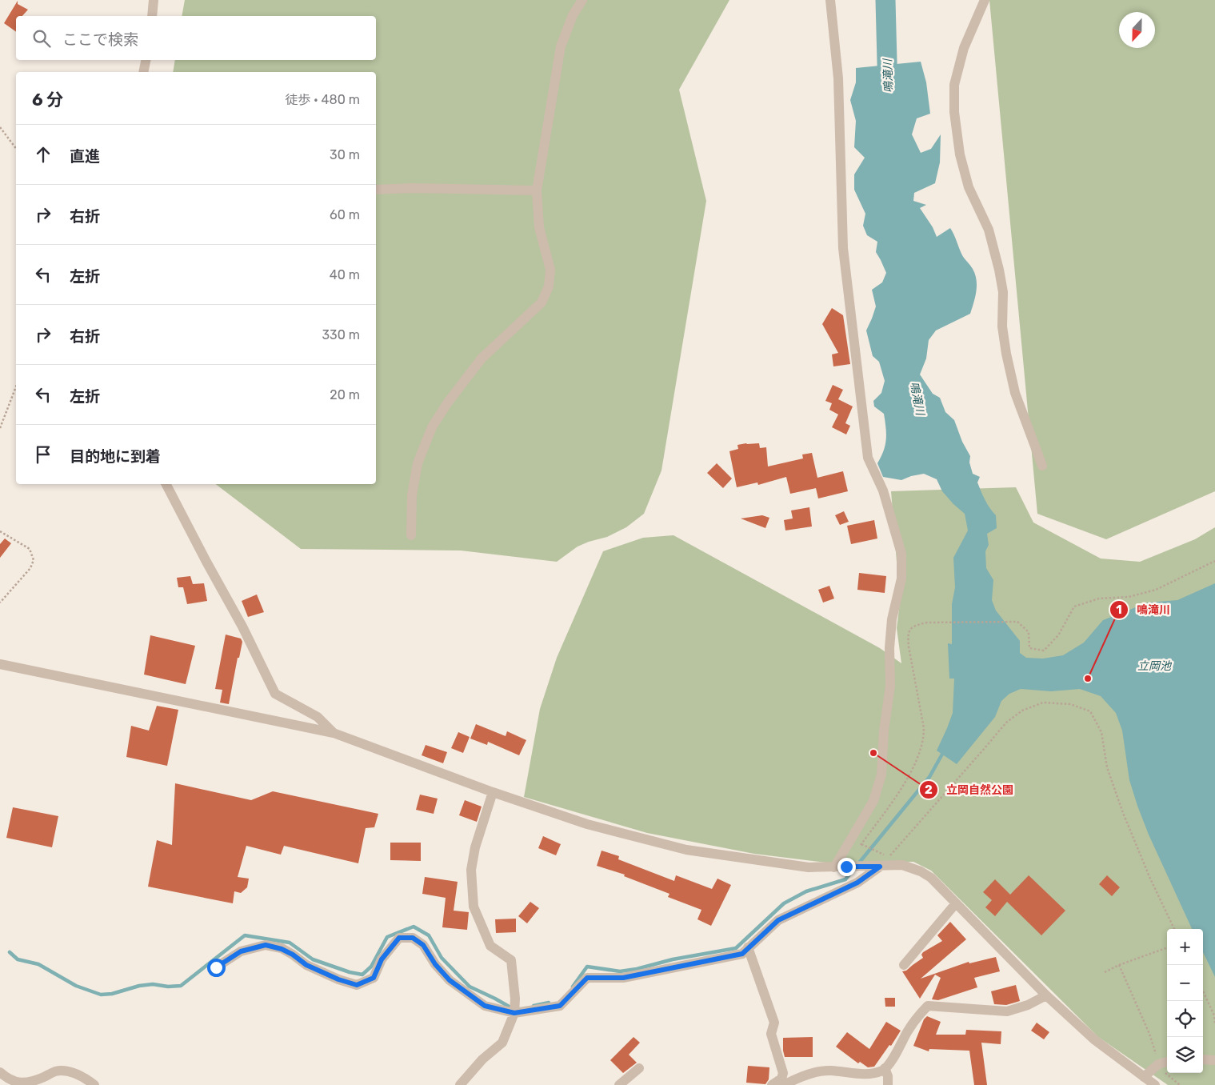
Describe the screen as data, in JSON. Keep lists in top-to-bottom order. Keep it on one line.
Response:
{"water":["鳴滝川","立岡池"],"places":["鳴滝川","立岡自然公園"],"north":"bottom","page":{"search":"ここで検索","heading":["6 分","徒歩 · 480 m"],"list":[["直進","30 m"],["右折","60 m"],["左折","40 m"],["右折","330 m"],["左折","20 m"],"目的地に到着"],"map_buttons":["+","−"]}}
